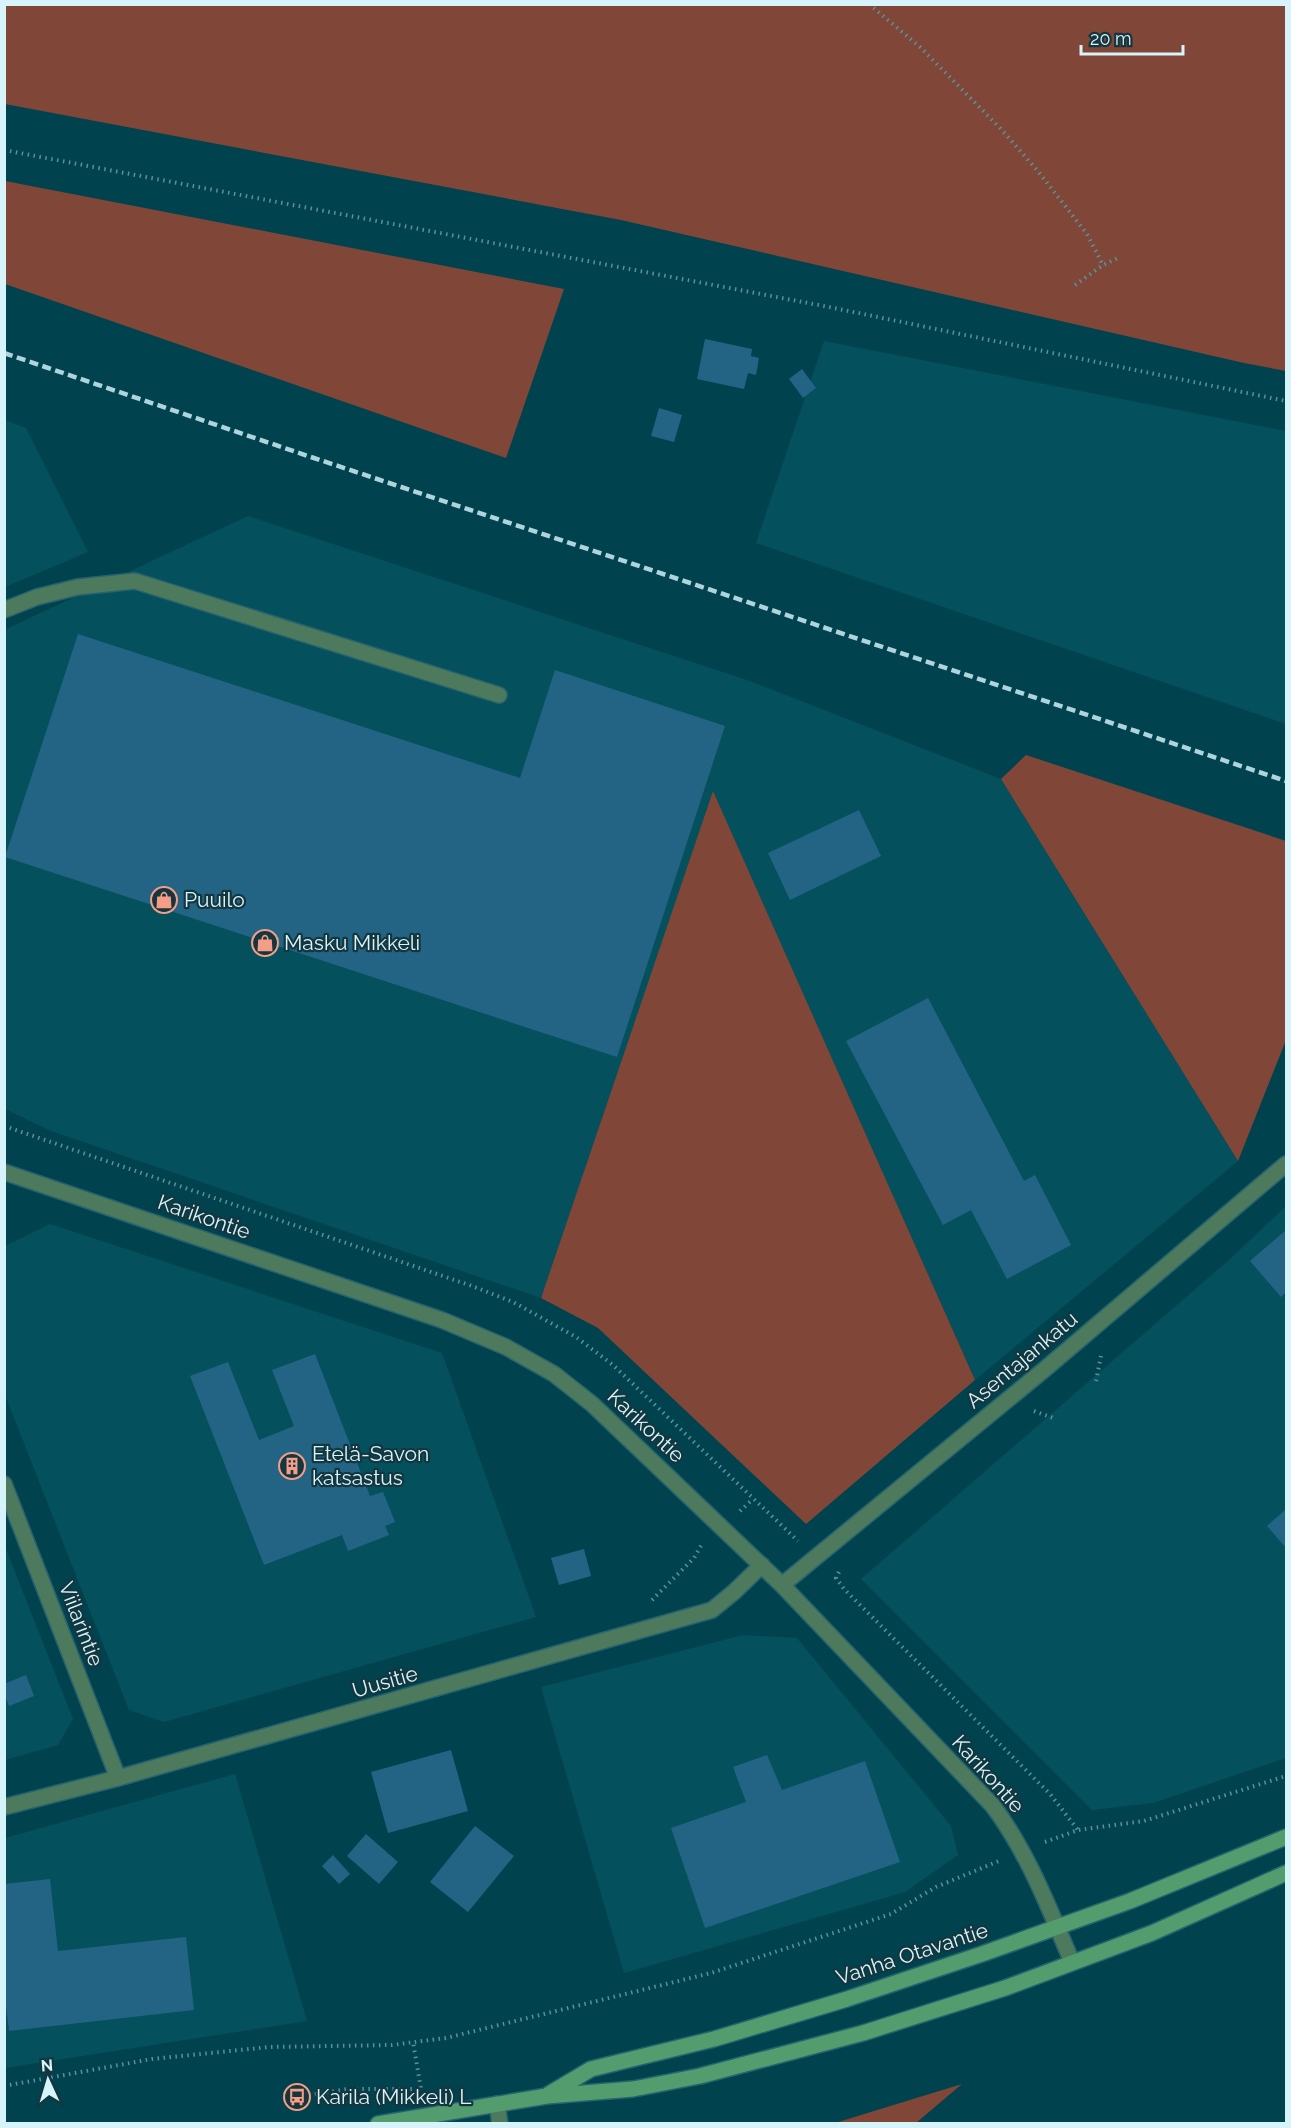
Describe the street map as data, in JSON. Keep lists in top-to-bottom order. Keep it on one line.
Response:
{"streets":{"main road":["Vanha Otavantie"],"street":["Karikontie","Asentajankatu","Viilarintie","Uusitie"]},"crossings":[["Karikontie","Asentajankatu"],["Karikontie","Uusitie"],["Karikontie","Vanha Otavantie"],["Viilarintie","Uusitie"]],"places":{"shop":["Puuilo","Masku Mikkeli"],"building":["Etelä-Savon katsastus"],"bus stop":["Karila (Mikkeli) L"]},"scale_bar":"20 m","north":"top"}
